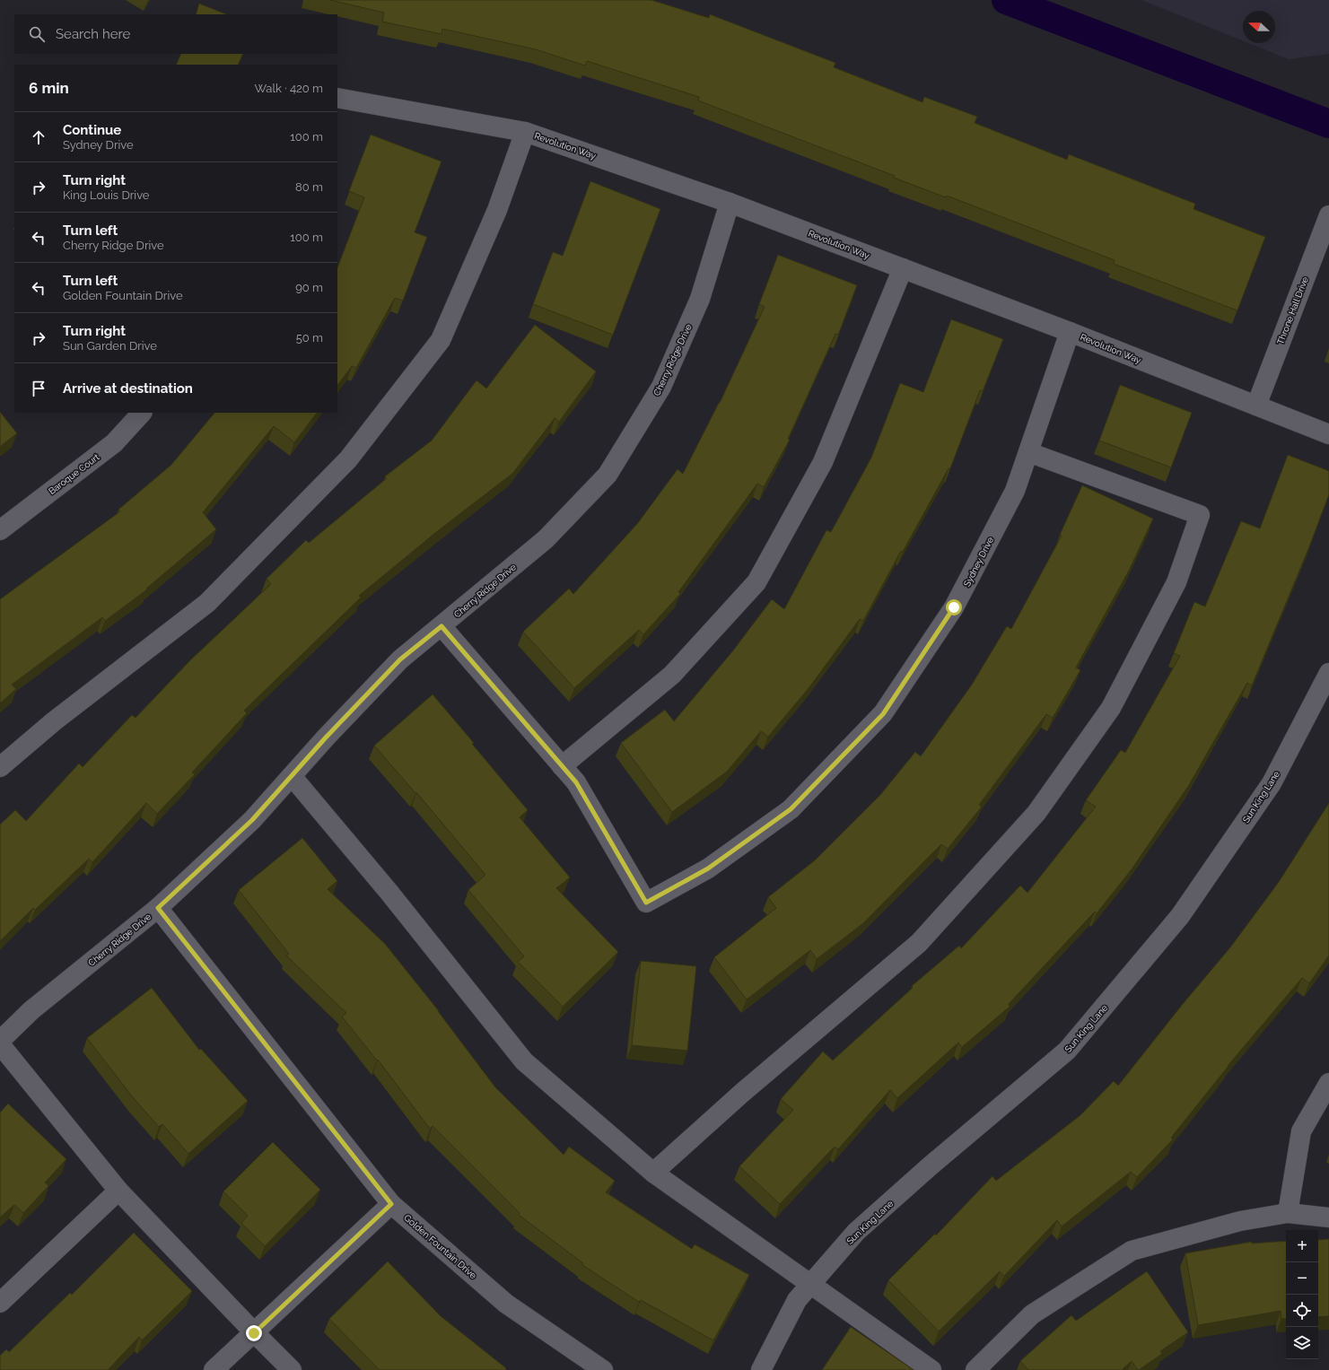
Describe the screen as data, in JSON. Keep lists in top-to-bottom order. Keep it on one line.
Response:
{"streets":{"street":["Revolution Way","Throne Hall Drive","Cherry Ridge Drive","Baroque Court","Sydney Drive","Sun King Lane","Golden Fountain Drive"]},"crossings":[["Revolution Way","Throne Hall Drive"],["Revolution Way","Cherry Ridge Drive"],["Revolution Way","Sydney Drive"],["Cherry Ridge Drive","Golden Fountain Drive"]],"north":"left","page":{"search":"Search here","heading":["6 min","Walk · 420 m"],"list":[["Continue","Sydney Drive","100 m"],["Turn right","King Louis Drive","80 m"],["Turn left","Cherry Ridge Drive","100 m"],["Turn left","Golden Fountain Drive","90 m"],["Turn right","Sun Garden Drive","50 m"],"Arrive at destination"],"map_buttons":["+","−"]}}
